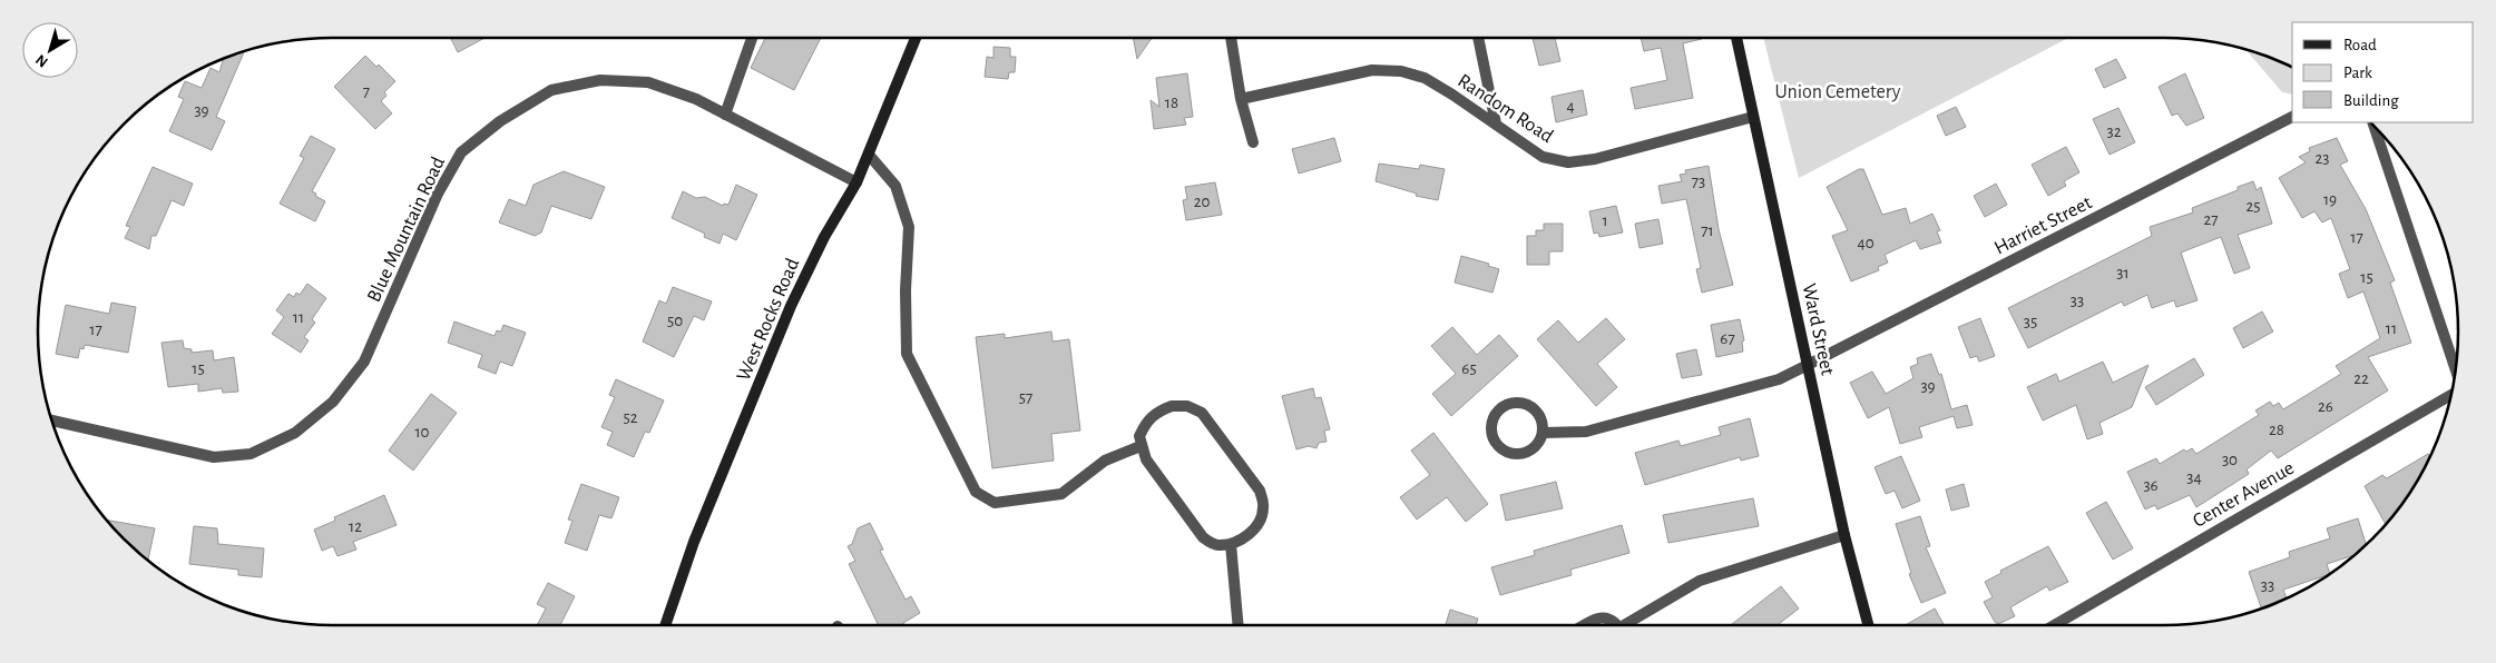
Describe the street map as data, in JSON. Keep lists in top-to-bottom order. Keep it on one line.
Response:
{"streets":{"main road":["West Rocks Road","Ward Street"],"street":["Random Road","Harriet Street","Blue Mountain Road","Center Avenue"]},"crossings":[["Random Road","Ward Street"],["Harriet Street","Ward Street"],["Blue Mountain Road","West Rocks Road"]],"parks":["Union Cemetery"],"house_numbers":["7","18","4","39","32","23","73","19","20","25","27","1","71","17","40","31","15","33","11","50","35","11","17","67","15","65","22","39","57","26","52","28","10","30","34","36","12","33"],"legend":["Road","Park","Building"],"north":"bottom left"}
